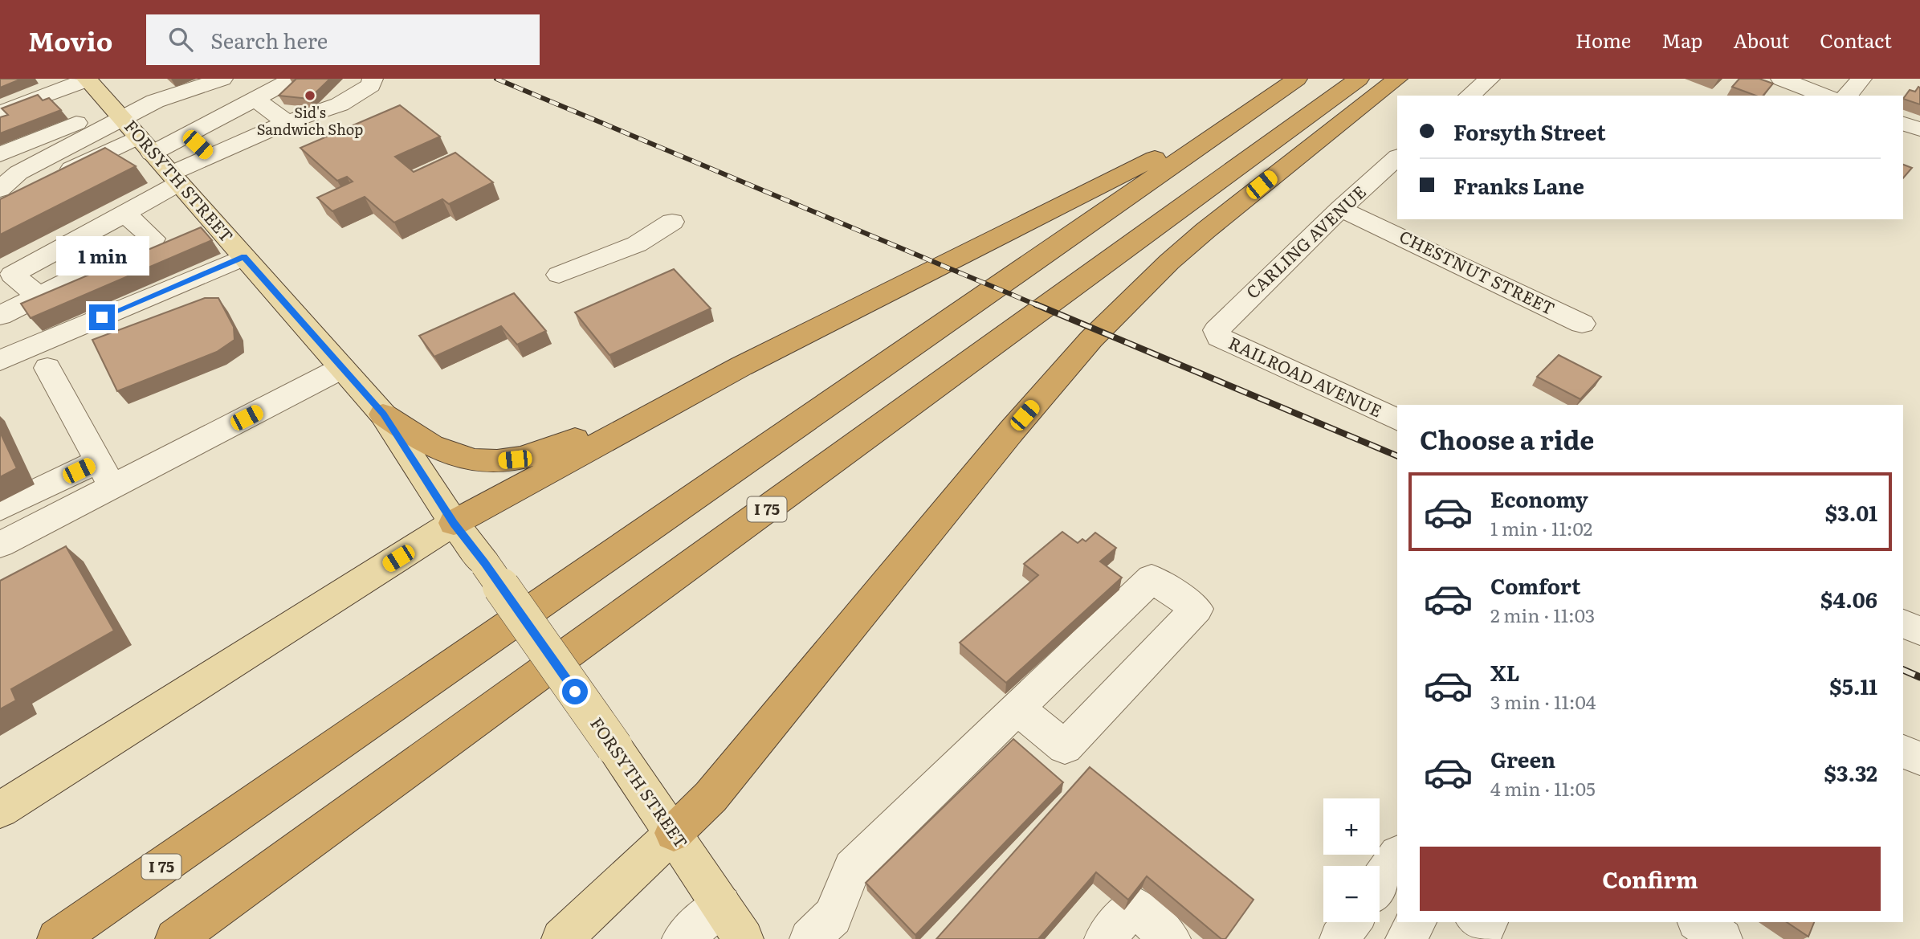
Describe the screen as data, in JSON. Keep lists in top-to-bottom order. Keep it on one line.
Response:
{"streets":{"highway":["I 75"],"main road":["FORSYTH STREET"],"street":["CARLING AVENUE","CHESTNUT STREET","RAILROAD AVENUE"]},"crossings":[["CARLING AVENUE","CHESTNUT STREET"],["CARLING AVENUE","RAILROAD AVENUE"]],"places":["Sid's Sandwich Shop"],"page":{"header":"Movio","search":"Search here","nav":["Home","Map","About","Contact"],"banner":["Forsyth Street","Franks Lane"],"bubble":"1 min","heading":"Choose a ride","list":[{"name":"Economy","note":"1 min · 11:02","value":"$3.01"},{"name":"Comfort","note":"2 min · 11:03","value":"$4.06"},{"name":"XL","note":"3 min · 11:04","value":"$5.11"},{"name":"Green","note":"4 min · 11:05","value":"$3.32"}],"map_buttons":["+","−"],"buttons":"Confirm"}}
